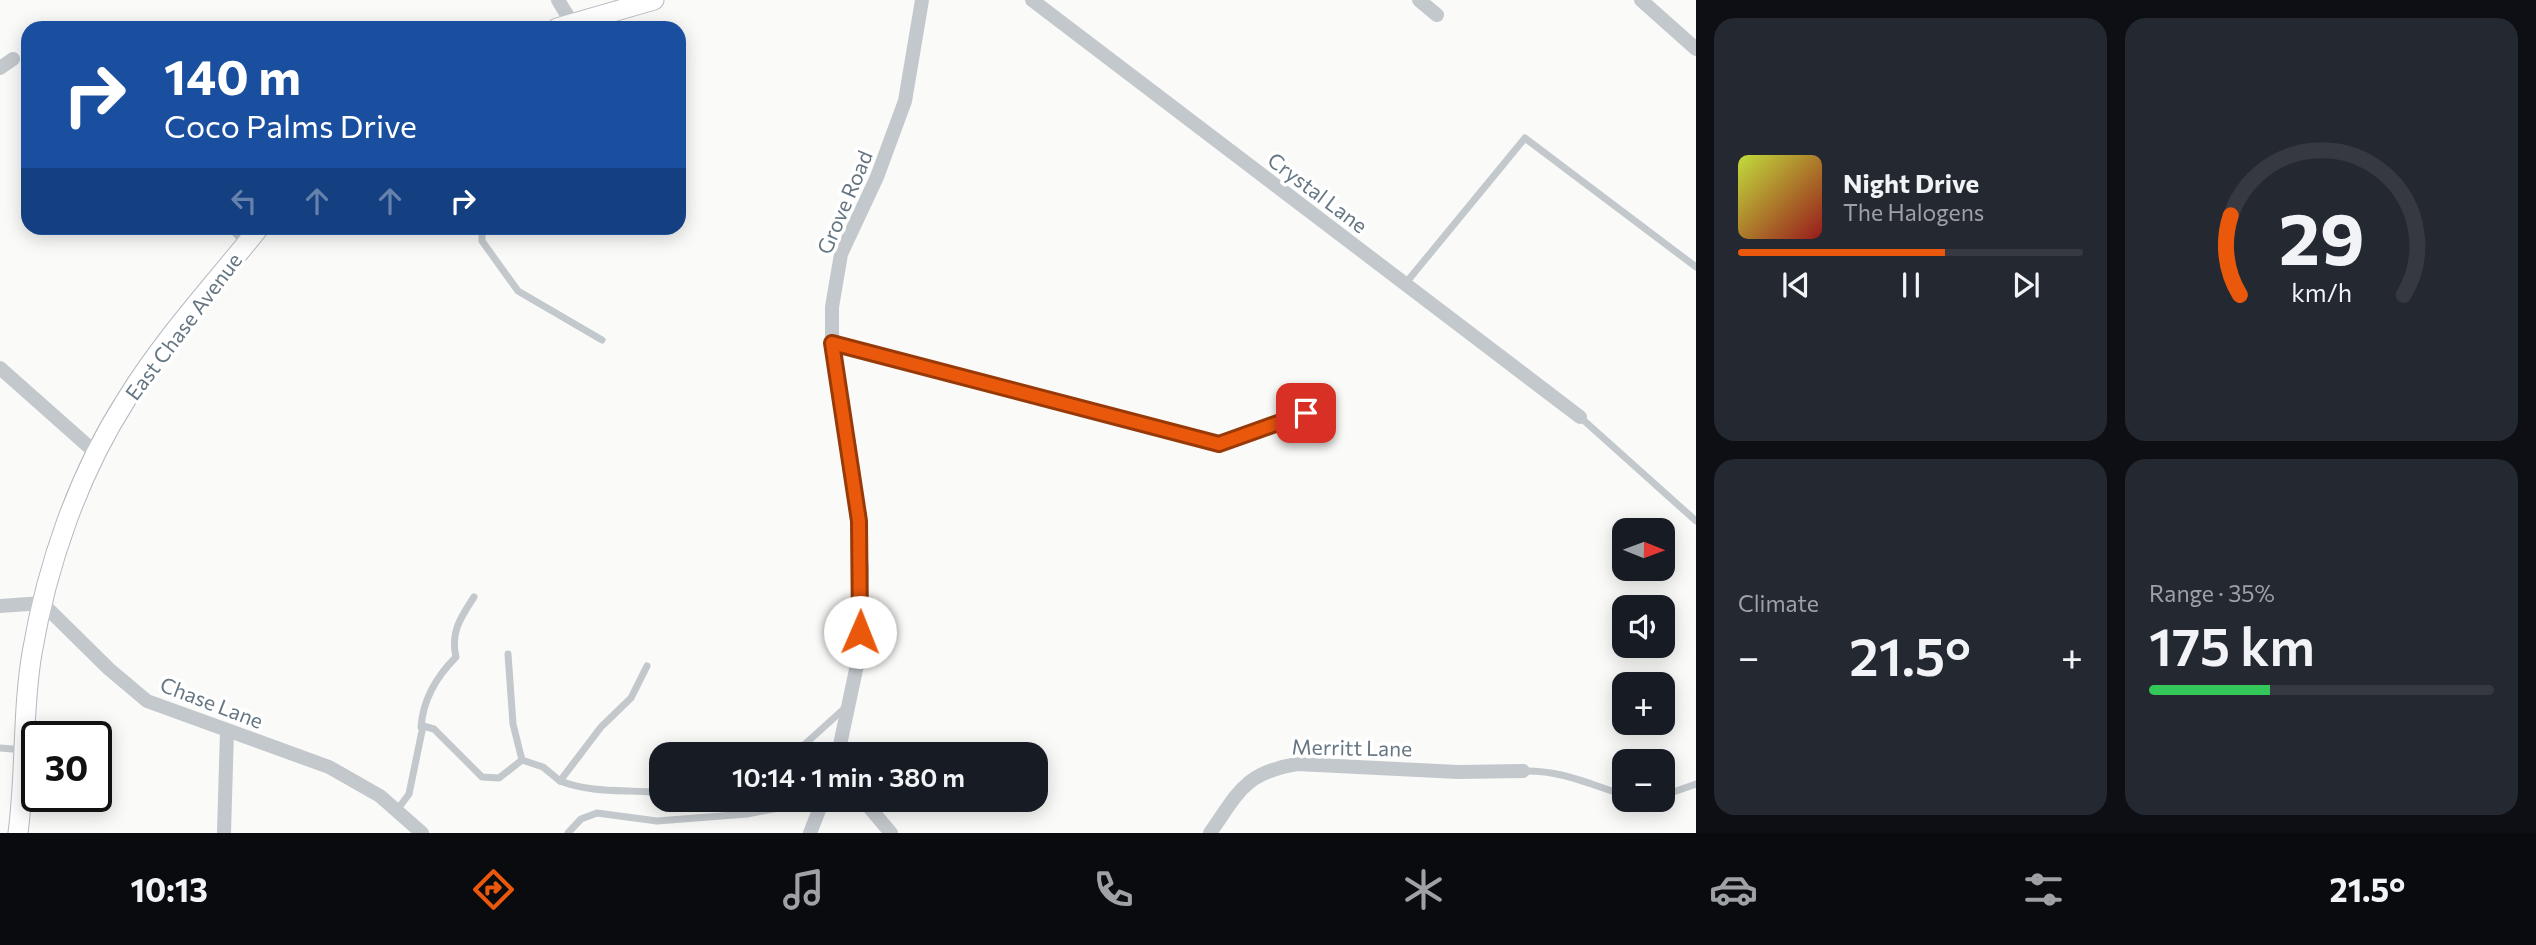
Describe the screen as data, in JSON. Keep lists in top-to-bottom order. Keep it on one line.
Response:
{"streets":{"main road":["East Chase Avenue"],"street":["Crystal Lane","Grove Road","Chase Lane","Merritt Lane"]},"crossings":[["East Chase Avenue","Chase Lane"]],"north":"right","page":{"turn":["140 m","Coco Palms Drive"],"song":["Night Drive","The Halogens"],"tile":["Climate",["Range · 35%","175 km"]],"map_buttons":["+","−"],"heat":["−","21.5°","+"],"limit":"30","trip":"10:14 · 1 min · 380 m","tabs":["10:13","21.5°"],"gauge":["29","km/h"]}}
